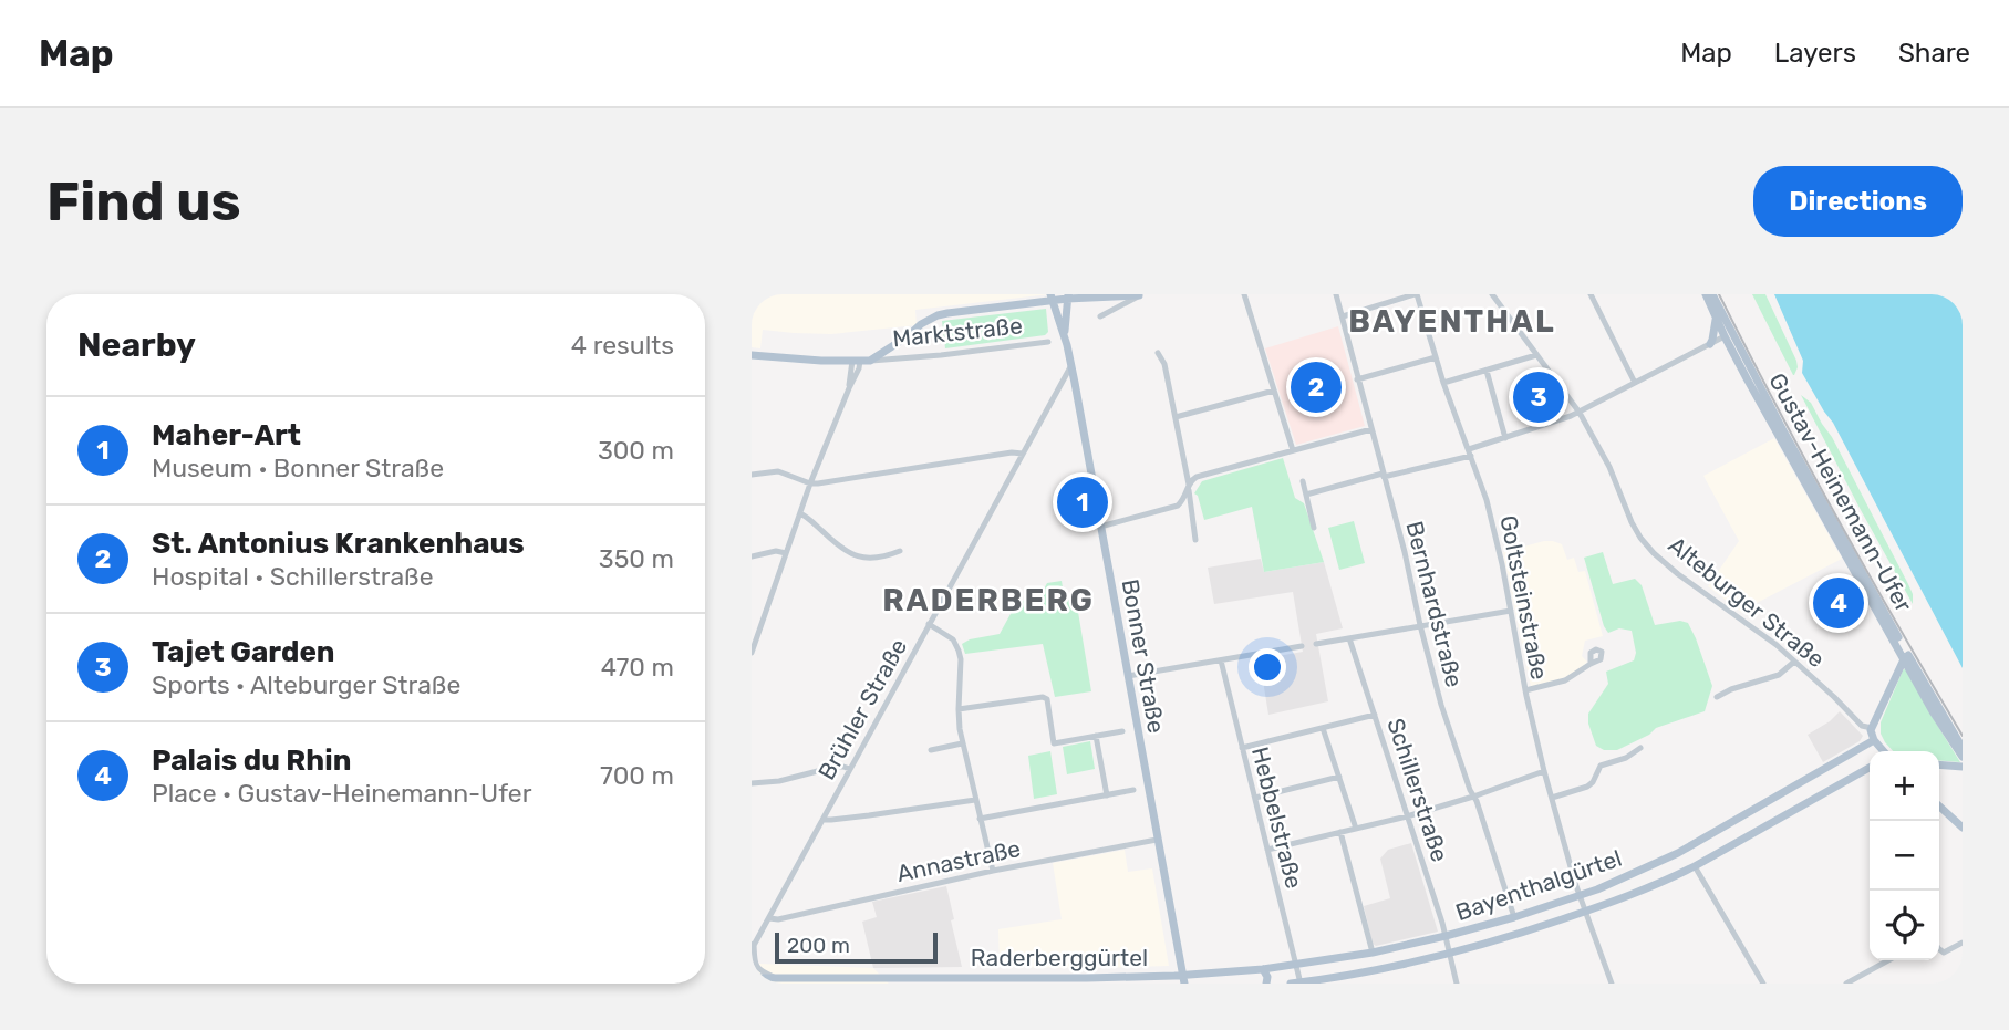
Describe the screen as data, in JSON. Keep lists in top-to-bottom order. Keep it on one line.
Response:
{"streets":{"main road":["Marktstraße","Gustav-Heinemann-Ufer","Bonner Straße","Bayenthalgürtel","Raderberggürtel"],"street":["Goltsteinstraße","Alteburger Straße","Bernhardstraße","Brühler Straße","Schillerstraße","Hebbelstraße","Annastraße"]},"crossings":[["Marktstraße","Bonner Straße"],["Goltsteinstraße","Bayenthalgürtel"],["Bernhardstraße","Bayenthalgürtel"],["Bonner Straße","Brühler Straße"],["Bonner Straße","Annastraße"],["Bonner Straße","Bayenthalgürtel"],["Bonner Straße","Raderberggürtel"],["Brühler Straße","Annastraße"],["Schillerstraße","Bayenthalgürtel"],["Hebbelstraße","Bayenthalgürtel"],["Bayenthalgürtel","Raderberggürtel"]],"districts":["BAYENTHAL","RADERBERG"],"scale_bar":"200 m","page":{"header":"Map","nav":["Map","Layers","Share"],"buttons":"Directions","title":"Find us","heading":["Nearby","4 results"],"pins":["2","3","1","4"],"list":[{"mark":"1","name":"Maher-Art","note":"Museum · Bonner Straße","value":"300 m"},{"mark":"2","name":"St. Antonius Krankenhaus","note":"Hospital · Schillerstraße","value":"350 m"},{"mark":"3","name":"Tajet Garden","note":"Sports · Alteburger Straße","value":"470 m"},{"mark":"4","name":"Palais du Rhin","note":"Place · Gustav-Heinemann-Ufer","value":"700 m"}],"map_buttons":["+","−"],"scale":"200 m"}}
